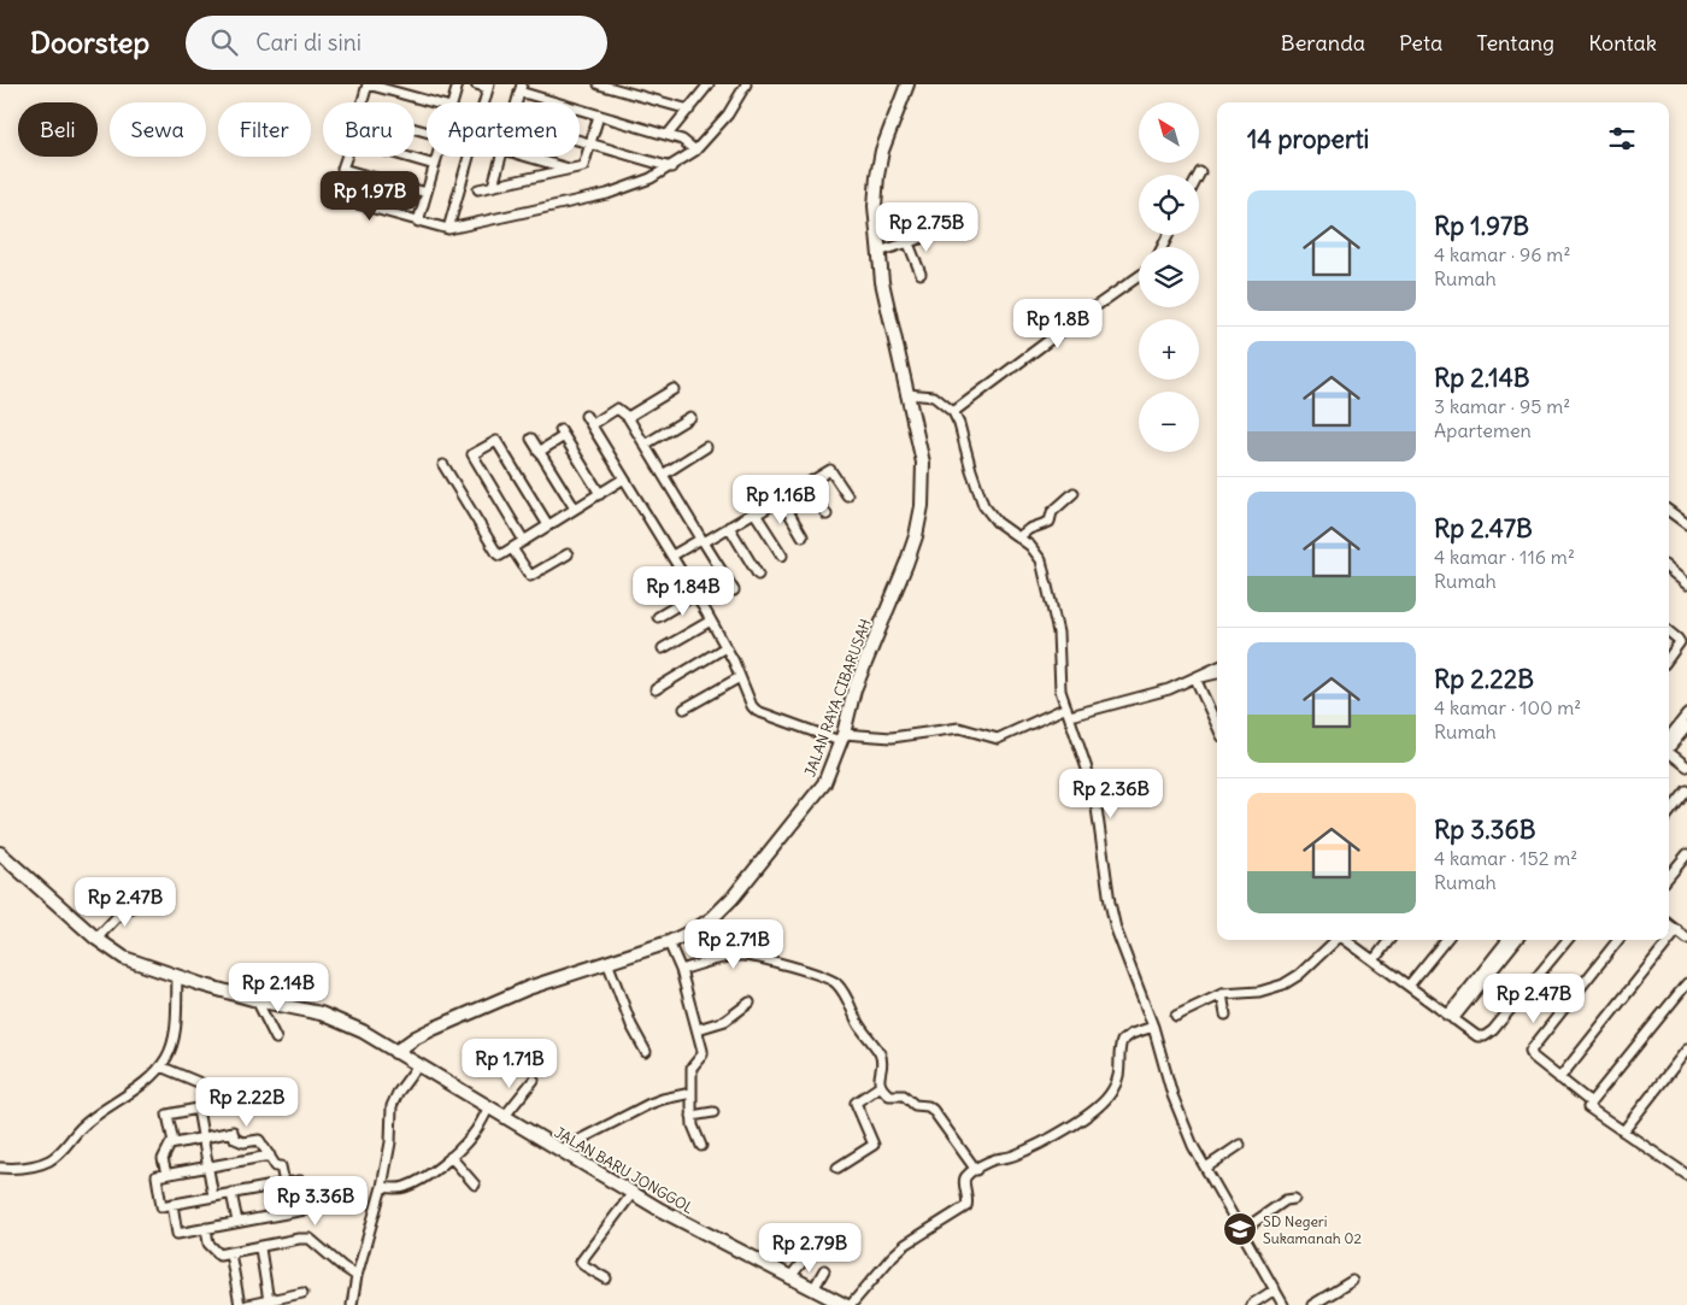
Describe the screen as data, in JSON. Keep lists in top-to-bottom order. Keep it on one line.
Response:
{"streets":{"main road":["JALAN RAYA CIBARUSAH","JALAN BARU JONGGOL"]},"crossings":[["JALAN RAYA CIBARUSAH","JALAN BARU JONGGOL"]],"places":{"school or university":["SD Negeri Sukamanah 02"]},"north":"top left","page":{"header":"Doorstep","search":"Cari di sini","nav":["Beranda","Peta","Tentang","Kontak"],"map_buttons":["+","−"],"chip":["Beli","Sewa","Filter","Baru","Apartemen"],"heading":"14 properti","price":["Rp 1.97B","Rp 2.75B","Rp 1.8B","Rp 1.16B","Rp 1.84B","Rp 2.36B","Rp 2.47B","Rp 2.71B","Rp 2.14B","Rp 2.47B","Rp 1.71B","Rp 2.22B","Rp 3.36B","Rp 2.79B"],"list":[{"name":"Rp 1.97B","note":"4 kamar · 96 m² · Rumah"},{"name":"Rp 2.14B","note":"3 kamar · 95 m² · Apartemen"},{"name":"Rp 2.47B","note":"4 kamar · 116 m² · Rumah"},{"name":"Rp 2.22B","note":"4 kamar · 100 m² · Rumah"},{"name":"Rp 3.36B","note":"4 kamar · 152 m² · Rumah"}]}}
